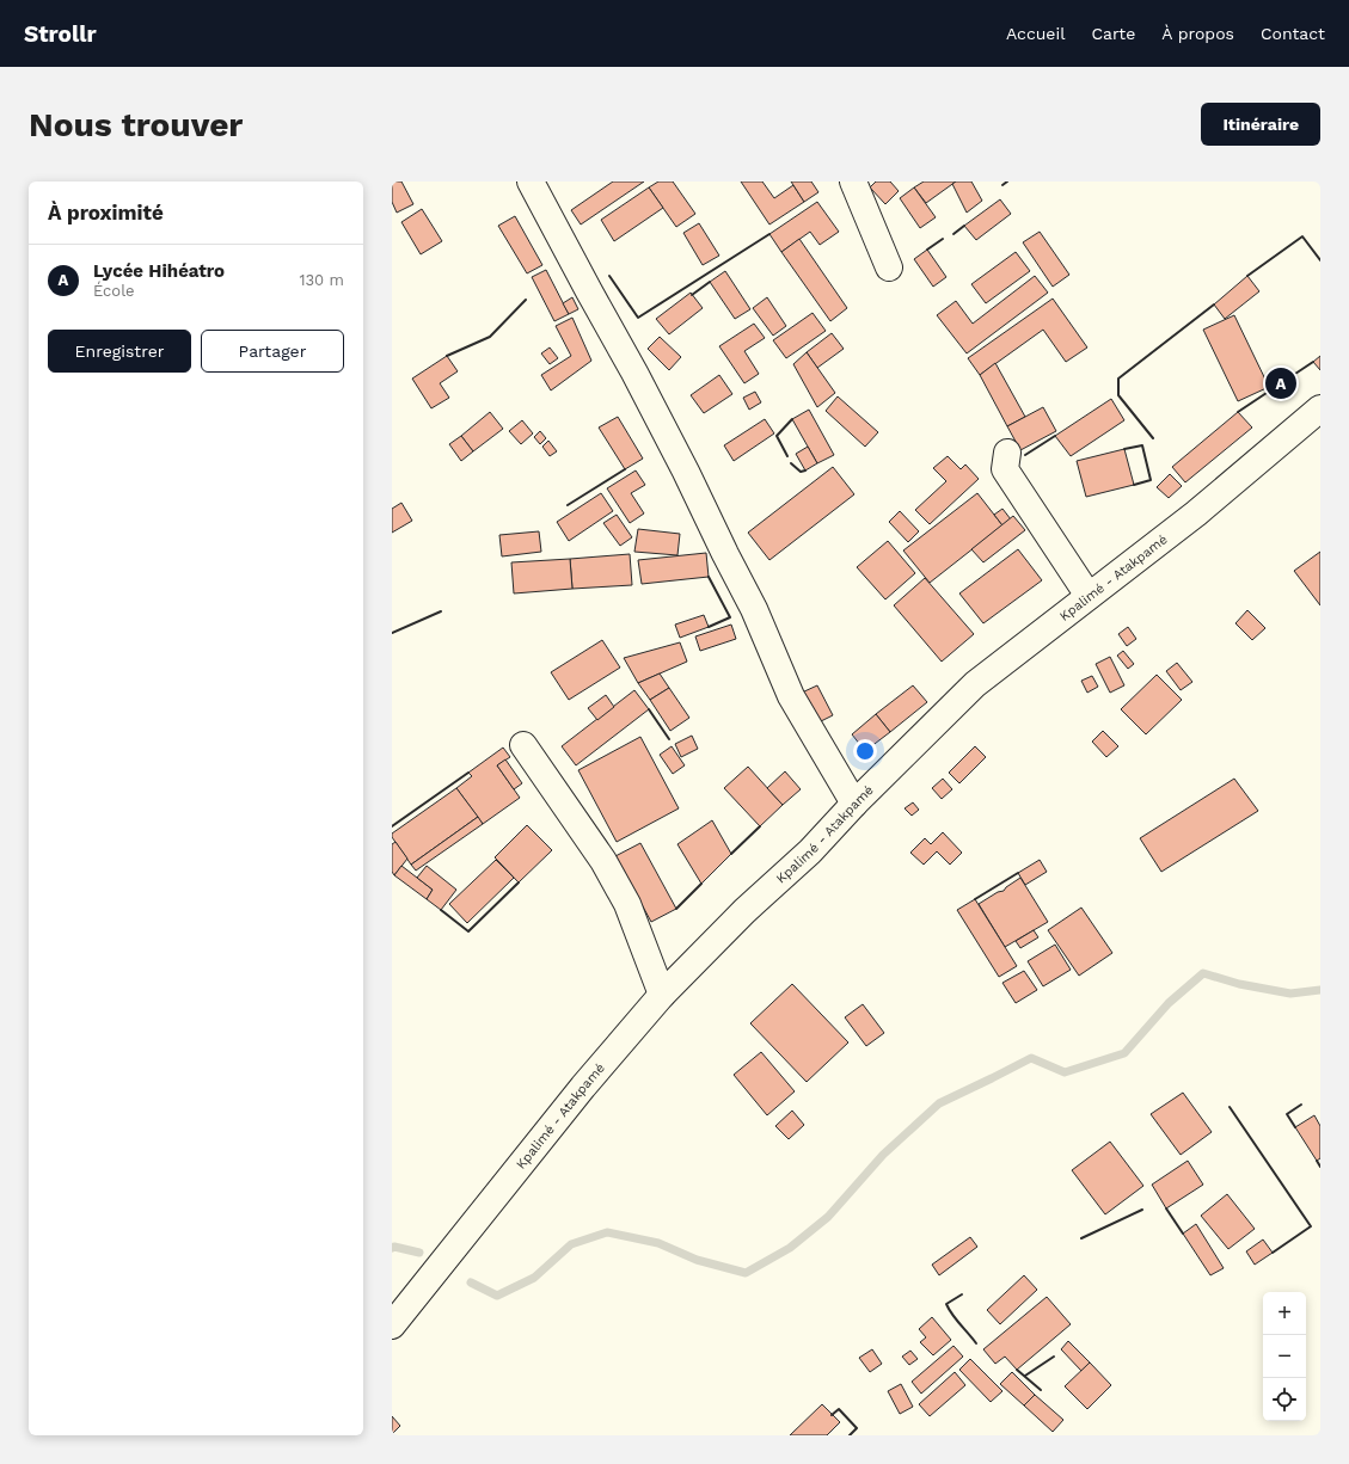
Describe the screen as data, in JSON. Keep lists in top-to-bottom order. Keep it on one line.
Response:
{"streets":{"main road":["Kpalimé - Atakpamé"]},"page":{"header":"Strollr","nav":["Accueil","Carte","À propos","Contact"],"buttons":["Itinéraire",["Enregistrer","Partager"]],"title":"Nous trouver","heading":"À proximité","list":[{"mark":"A","name":"Lycée Hihéatro","note":"École","value":"130 m"}],"pins":"A","map_buttons":["+","−"]}}
